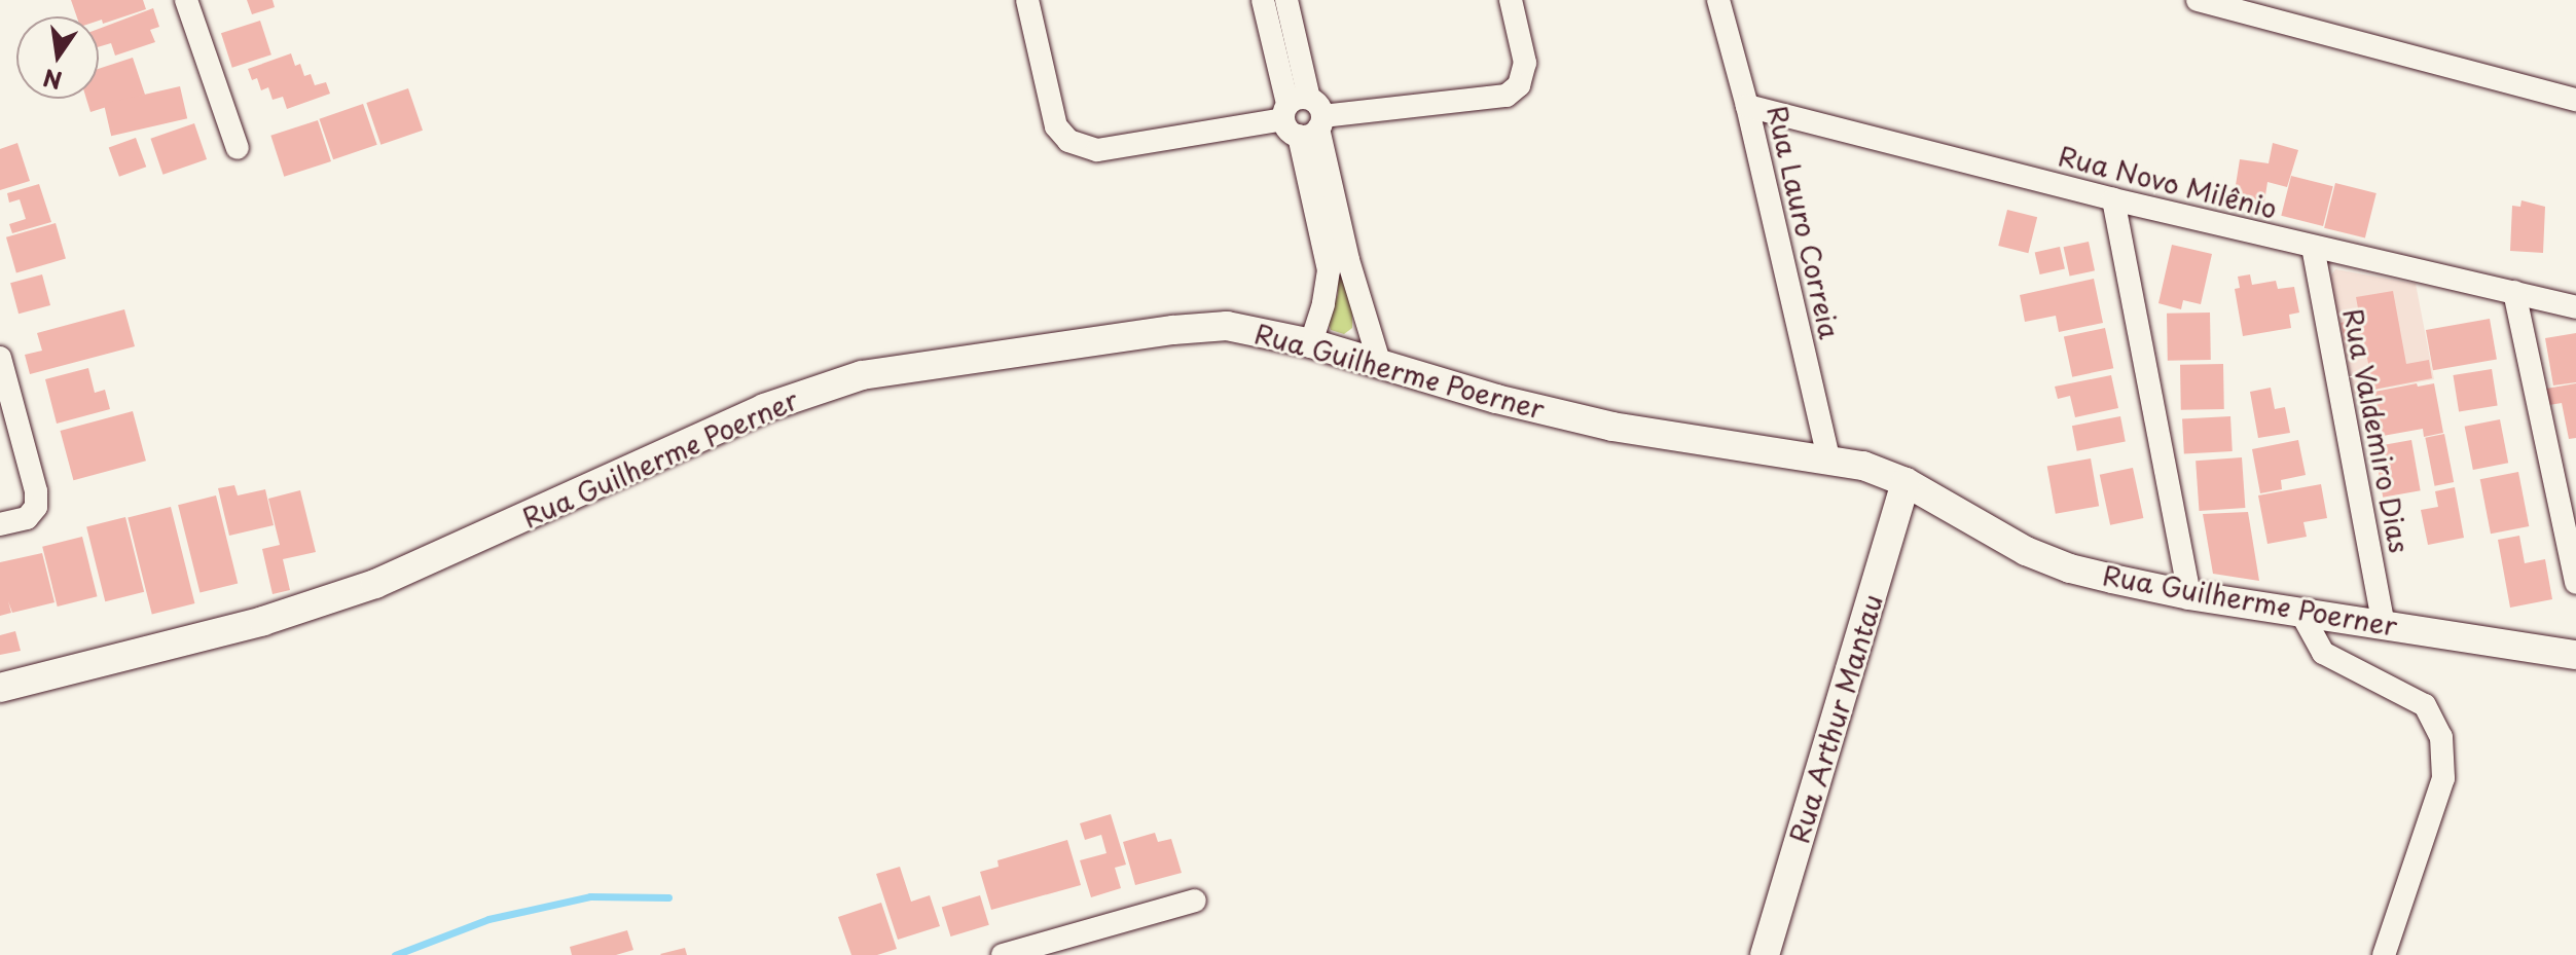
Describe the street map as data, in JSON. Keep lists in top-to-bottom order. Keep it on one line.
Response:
{"streets":{"street":["Rua Novo Milênio","Rua Lauro Correia","Rua Guilherme Poerner","Rua Valdemiro Dias","Rua Arthur Mantau"]},"crossings":[["Rua Novo Milênio","Rua Lauro Correia"],["Rua Novo Milênio","Rua Valdemiro Dias"],["Rua Lauro Correia","Rua Guilherme Poerner"],["Rua Guilherme Poerner","Rua Valdemiro Dias"],["Rua Guilherme Poerner","Rua Arthur Mantau"]],"north":"bottom"}
